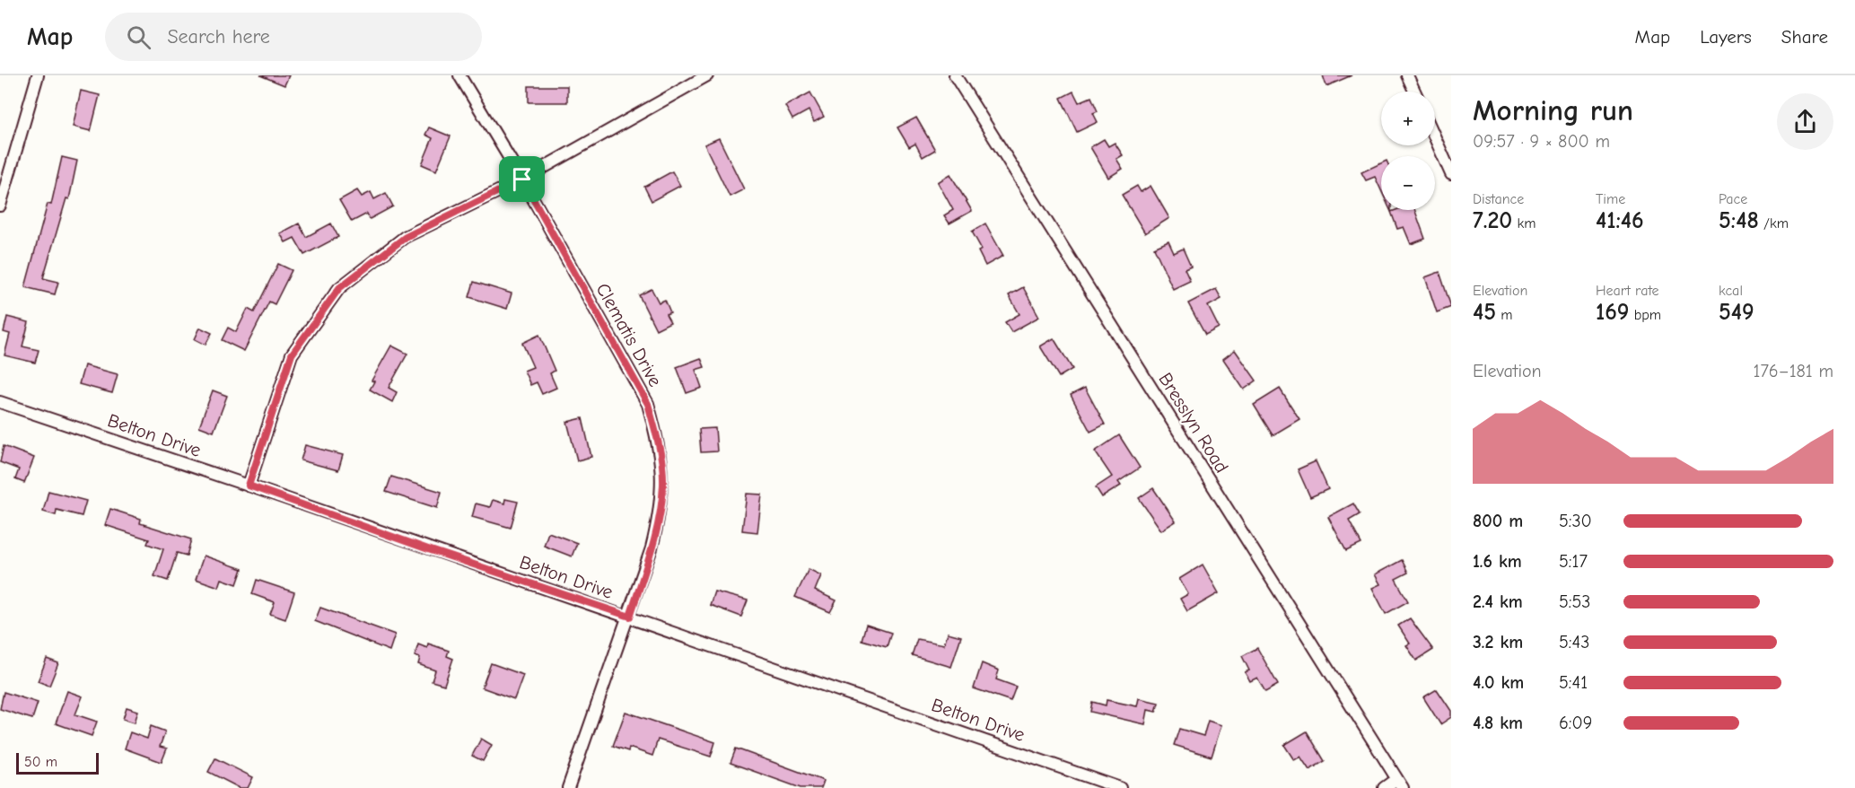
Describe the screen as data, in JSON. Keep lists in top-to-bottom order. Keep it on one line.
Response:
{"streets":{"street":["Clematis Drive","Bresslyn Road","Belton Drive"]},"crossings":[["Clematis Drive","Belton Drive"]],"scale_bar":"50 m","page":{"header":"Map","search":"Search here","nav":["Map","Layers","Share"],"heading":["Morning run","09:57 · 9 × 800 m"],"map_buttons":["+","−"],"stats":[["Distance","7.20 km"],["Time","41:46"],["Pace","5:48 /km"],["Elevation","45 m"],["Heart rate","169 bpm"],["kcal","549"]],"chart":["Elevation","176–181 m"],"list":[{"name":"800 m","note":"5:30"},{"name":"1.6 km","note":"5:17"},{"name":"2.4 km","note":"5:53"},{"name":"3.2 km","note":"5:43"},{"name":"4.0 km","note":"5:41"},{"name":"4.8 km","note":"6:09"}],"scale":"50 m"}}
